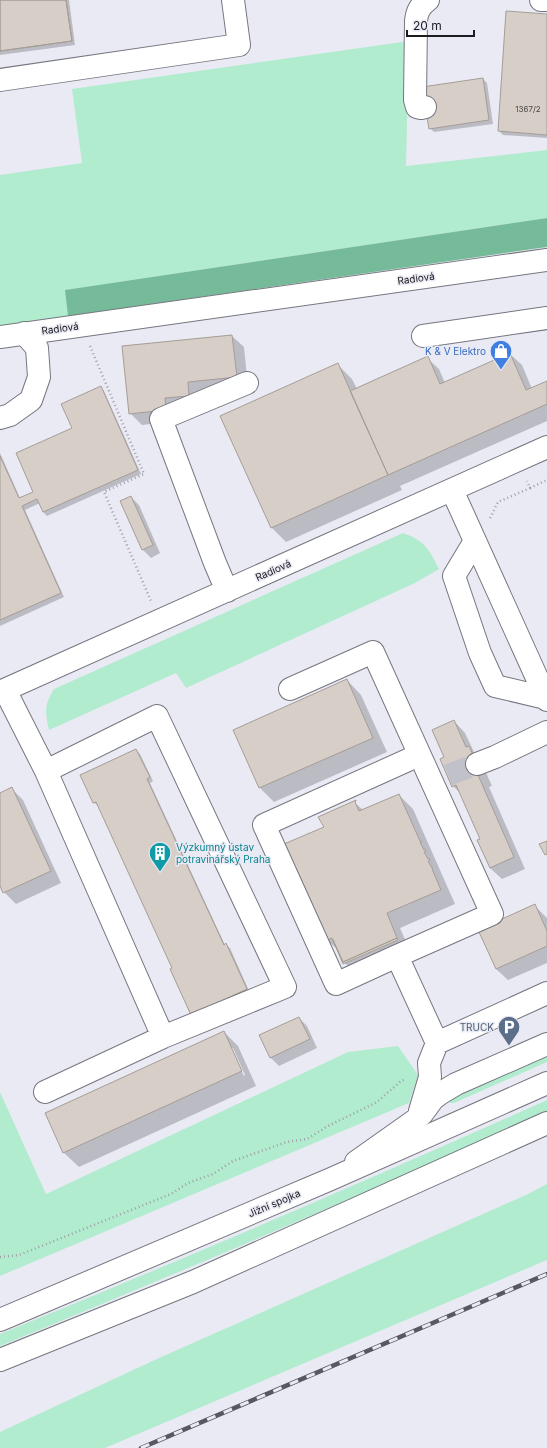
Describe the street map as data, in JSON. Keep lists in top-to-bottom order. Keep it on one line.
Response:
{"streets":{"main road":["Radiová","Jižní spojka"]},"places":{"shop":["K & V Elektro"],"building":["Výzkumný ústav potravinářský Praha"],"parking":["TRUCK"]},"house_numbers":["1367/2"],"scale_bar":"20 m"}
